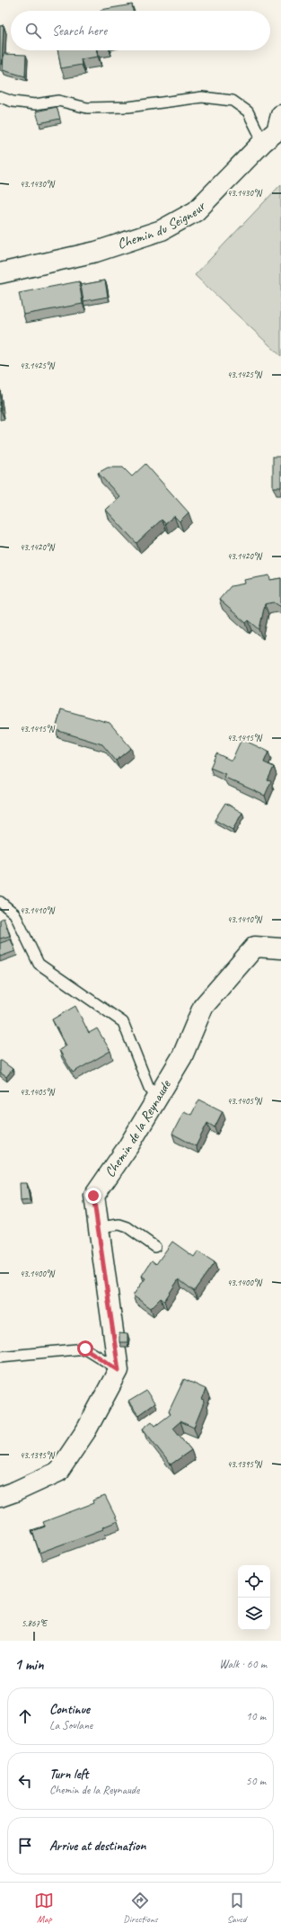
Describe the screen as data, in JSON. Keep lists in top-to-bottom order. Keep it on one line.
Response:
{"streets":{"street":["Chemin du Seigneur","Chemin de la Reynaude"]},"page":{"search":"Search here","heading":["1 min","Walk · 60 m"],"list":[["Continue","La Soulane","10 m"],["Turn left","Chemin de la Reynaude","50 m"],"Arrive at destination"],"nav":["Map","Directions","Saved"]},"coordinates":["43.1430°N","43.1425°N","43.1420°N","43.1415°N","43.1410°N","43.1405°N","43.1400°N","43.1395°N","5.867°E"]}
